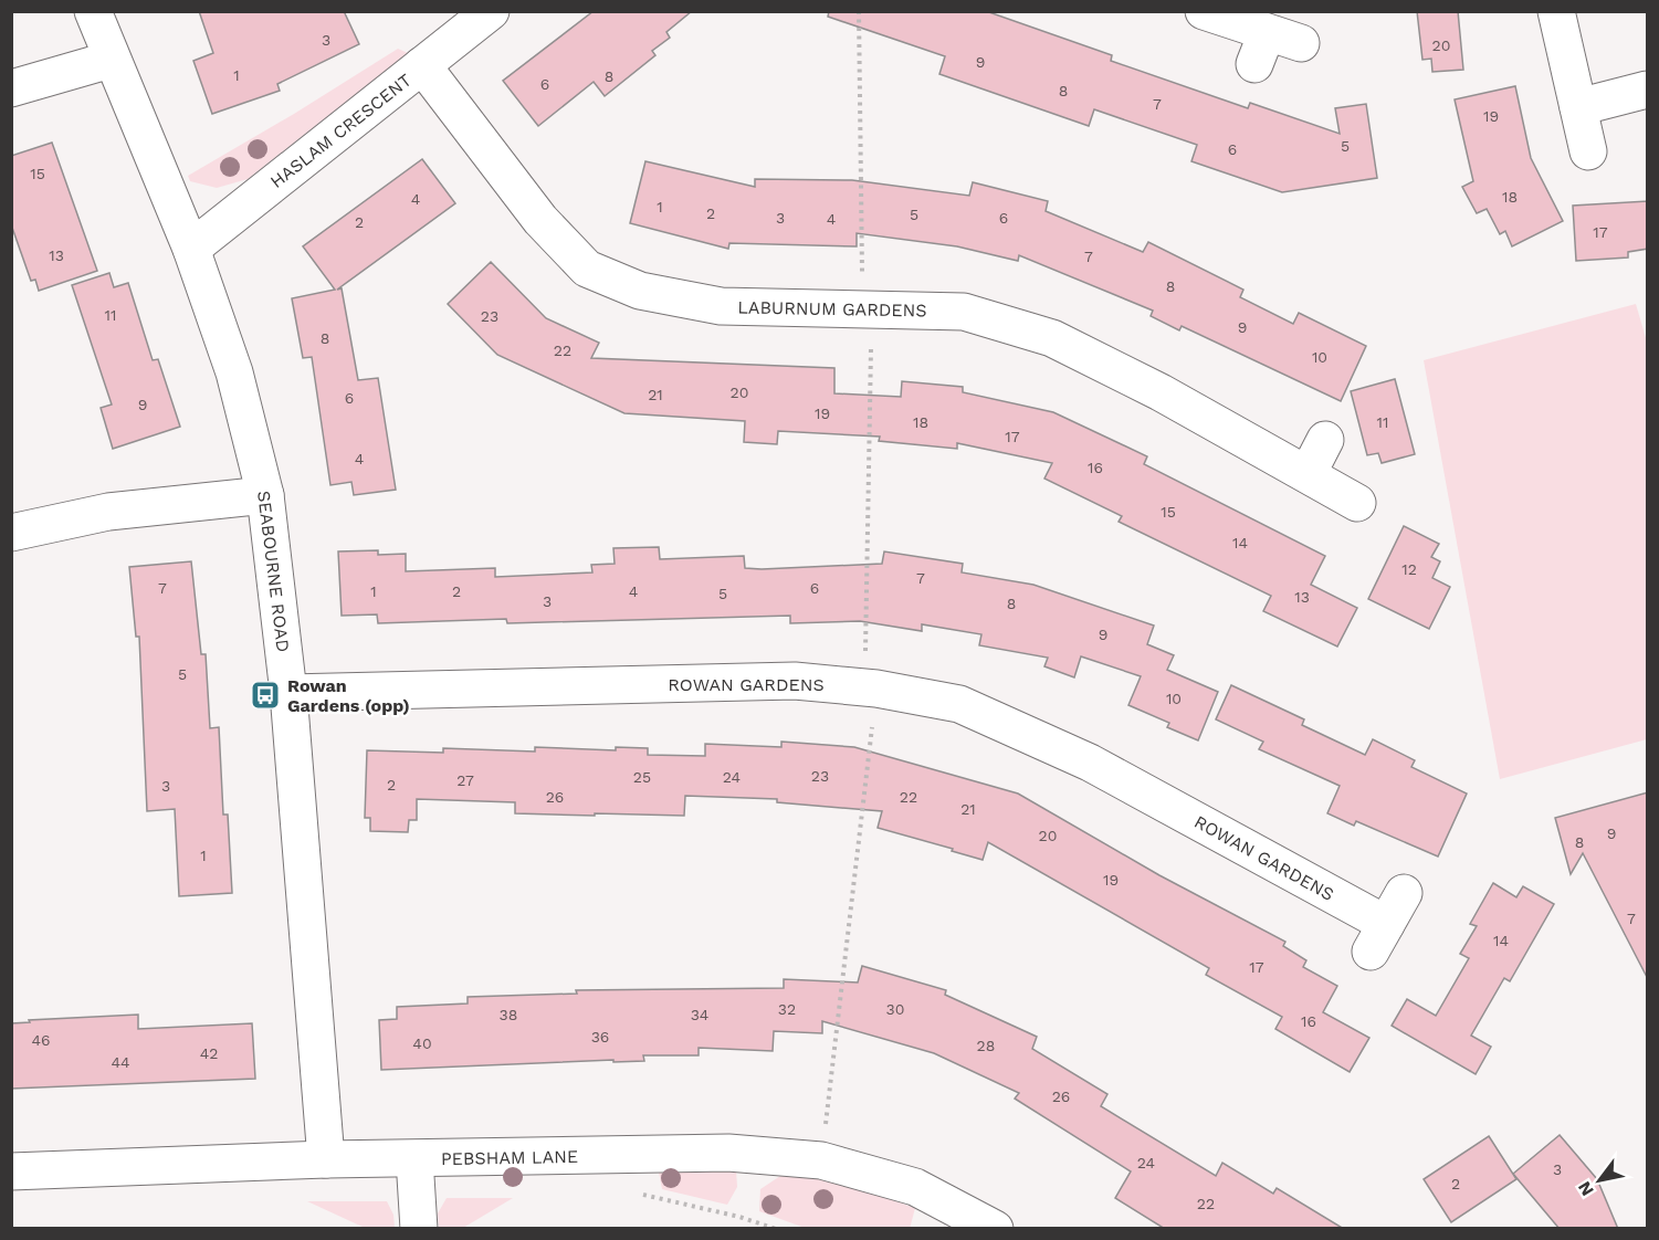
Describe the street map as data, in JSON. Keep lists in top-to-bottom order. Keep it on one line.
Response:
{"streets":{"street":["HASLAM CRESCENT","LABURNUM GARDENS","SEABOURNE ROAD","ROWAN GARDENS","PEBSHAM LANE"]},"crossings":[["HASLAM CRESCENT","LABURNUM GARDENS"],["HASLAM CRESCENT","SEABOURNE ROAD"],["SEABOURNE ROAD","ROWAN GARDENS"],["SEABOURNE ROAD","PEBSHAM LANE"]],"places":{"bus stop":["Rowan Gardens (opp)"]},"house_numbers":["3","20","9","1","8","6","8","7","19","5","6","15","18","4","1","2","5","3","6","4","2","17","13","7","8","11","23","9","8","22","10","20","21","6","9","19","18","11","17","4","16","15","14","12","7","7","6","1","2","4","5","13","3","8","9","5","10","23","25","24","27","2","3","26","22","21","9","20","8","1","19","7","14","17","32","30","38","34","16","36","46","40","28","42","44","26","24","3","2","22"],"north":"bottom left"}
